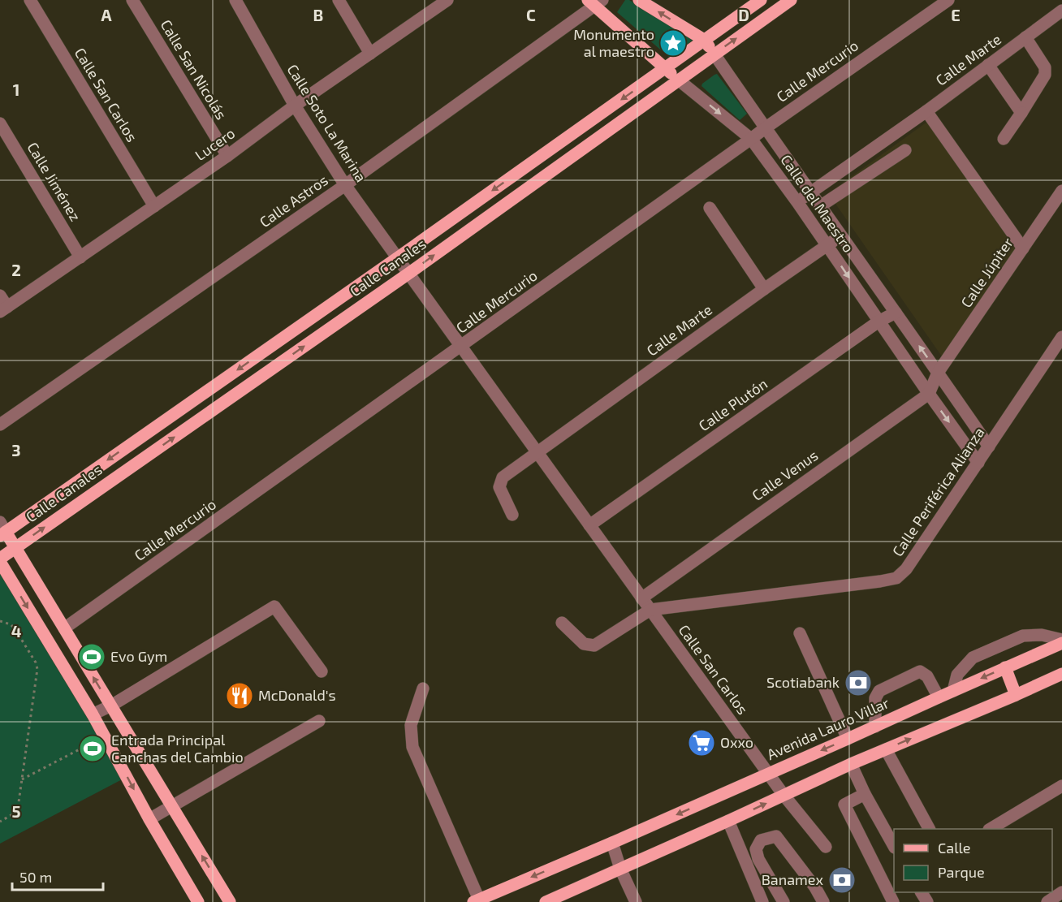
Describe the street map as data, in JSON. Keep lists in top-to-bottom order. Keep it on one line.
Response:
{"streets":{"main road":["Calle del Maestro","Calle Canales","Avenida Lauro Villar"],"street":["Calle Marte","Calle San Nicolás","Calle Mercurio","Calle San Carlos","Calle Soto La Marina","Lucero","Calle Jiménez","Calle Astros","Calle Júpiter","Calle Plutón","Calle Venus","Calle Periférica Alianza"]},"crossings":[["Calle Marte","Calle San Carlos"],["Calle Marte","Calle del Maestro"],["Calle San Nicolás","Lucero"],["Calle Mercurio","Calle San Carlos"],["Calle Mercurio","Calle del Maestro"],["Calle San Carlos","Calle Soto La Marina"],["Calle San Carlos","Lucero"],["Calle San Carlos","Calle Canales"],["Calle San Carlos","Calle Plutón"],["Calle San Carlos","Calle Venus"],["Calle San Carlos","Calle Periférica Alianza"],["Calle San Carlos","Avenida Lauro Villar"],["Calle Soto La Marina","Lucero"],["Calle Soto La Marina","Calle Astros"],["Calle Soto La Marina","Calle Canales"],["Lucero","Calle Jiménez"],["Calle Astros","Calle del Maestro"],["Calle del Maestro","Calle Canales"],["Calle del Maestro","Calle Júpiter"],["Calle del Maestro","Calle Plutón"],["Calle del Maestro","Calle Venus"],["Calle del Maestro","Calle Periférica Alianza"]],"places":{"place":["Monumento al maestro"],"sports":["Evo Gym","Entrada Principal Canchas del Cambio"],"bank":["Scotiabank","Banamex"],"restaurant":["McDonald's"],"supermarket":["Oxxo"]},"legend":["Calle","Parque"],"scale_bar":"50 m","grid":{"columns":["A","B","C","D","E"],"rows":["1","2","3","4","5"]}}
